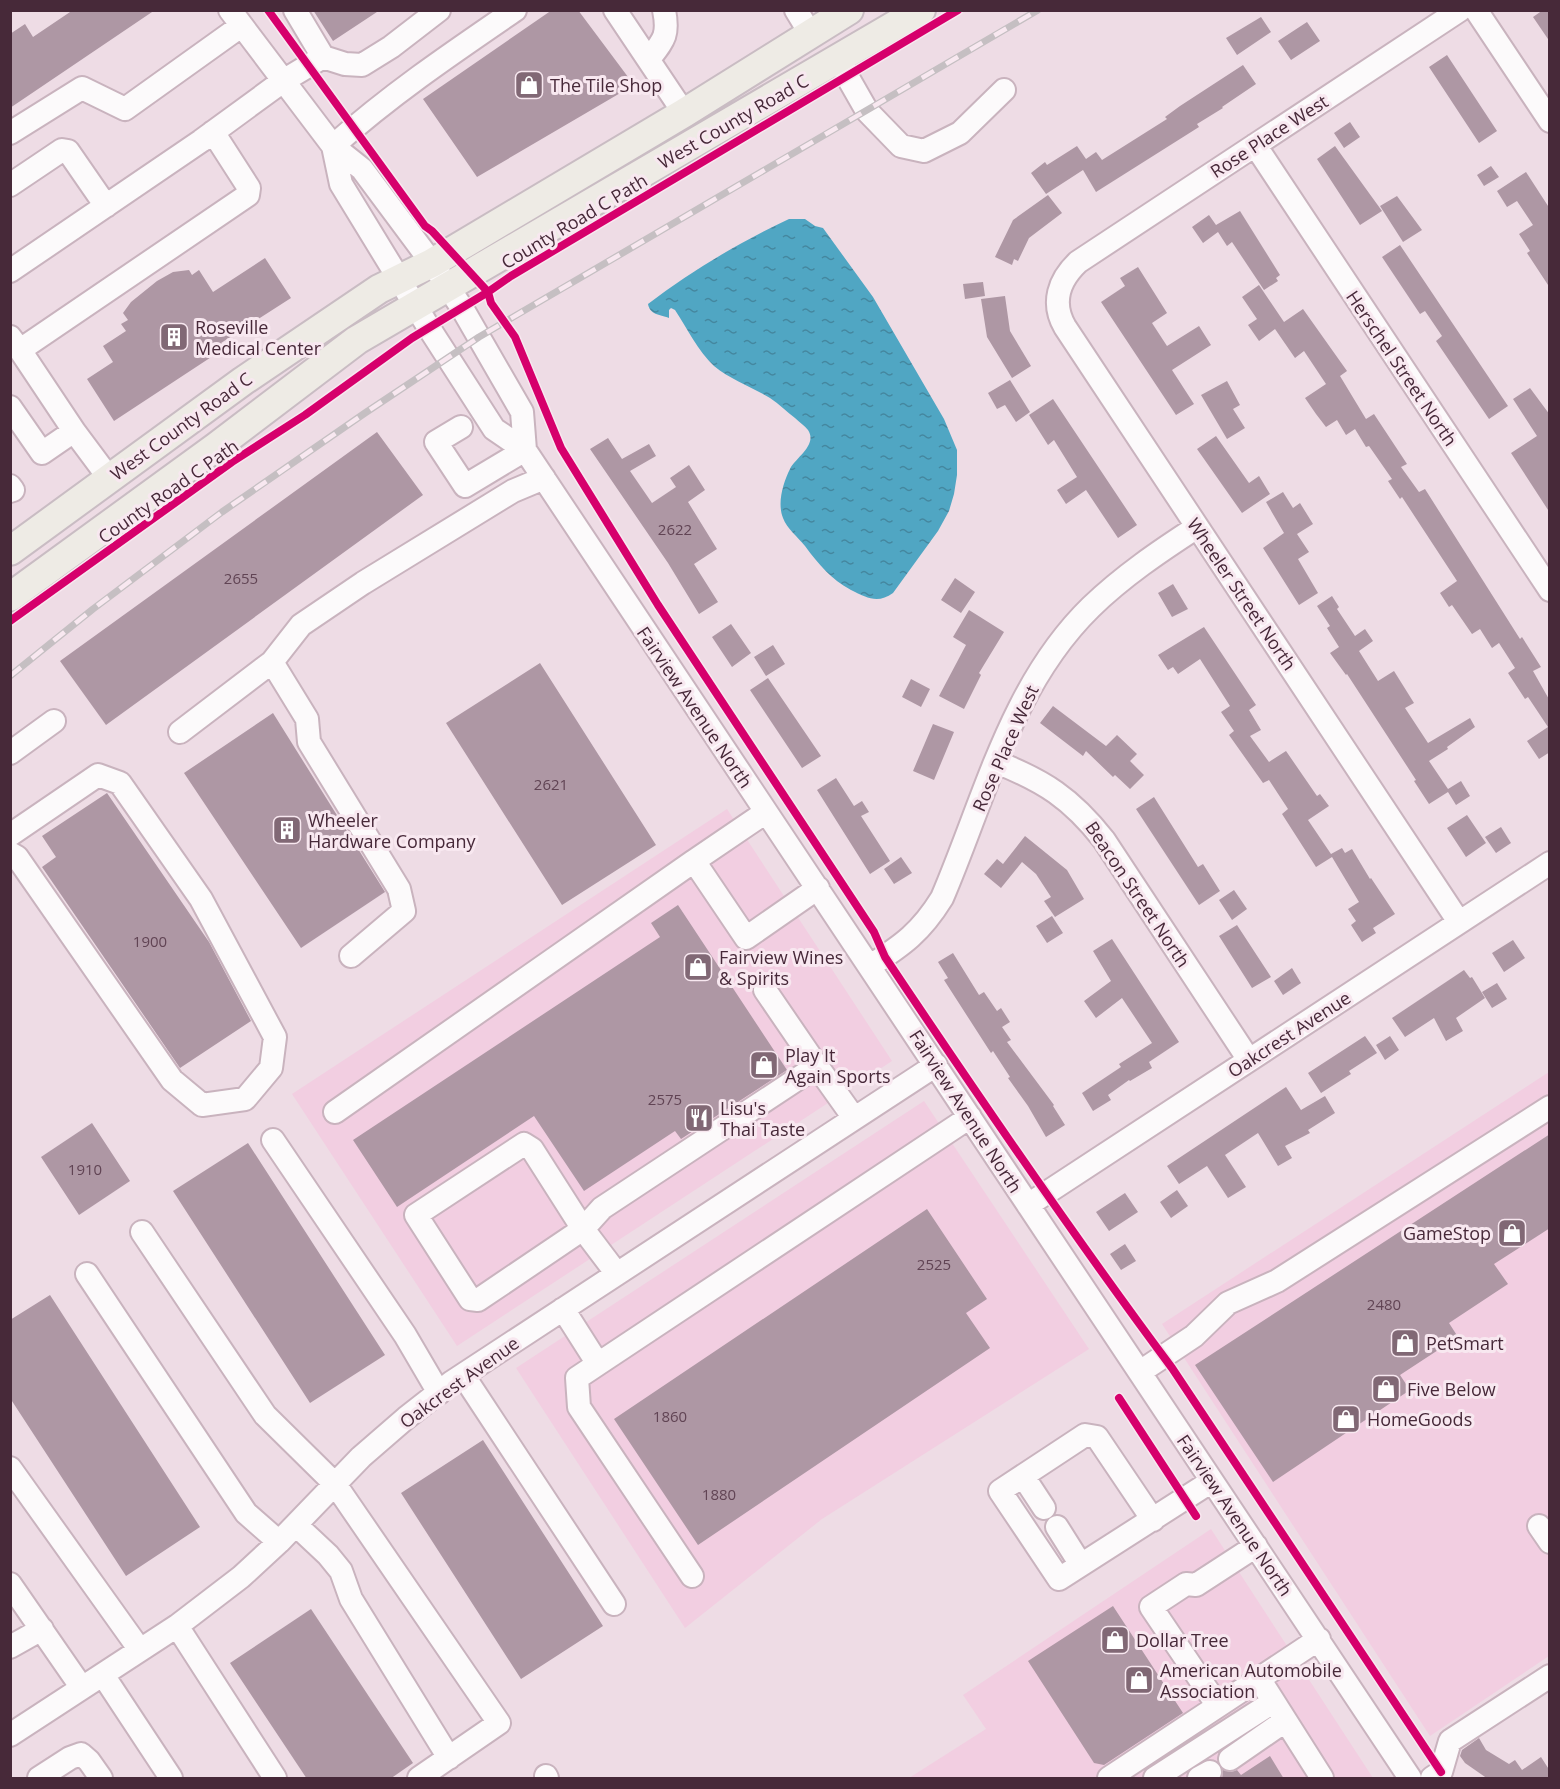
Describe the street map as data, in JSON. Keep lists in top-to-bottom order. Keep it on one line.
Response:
{"streets":{"main road":["West County Road C"],"street":["Rose Place West","Herschel Street North","Wheeler Street North","Fairview Avenue North","Beacon Street North","Oakcrest Avenue"],"cycle path":["County Road C Path"]},"crossings":[["West County Road C","Fairview Avenue North"],["Rose Place West","Herschel Street North"],["Rose Place West","Wheeler Street North"],["Rose Place West","Fairview Avenue North"],["Rose Place West","Beacon Street North"],["Wheeler Street North","Oakcrest Avenue"],["Fairview Avenue North","Oakcrest Avenue"],["Beacon Street North","Oakcrest Avenue"]],"places":{"shop":["The Tile Shop","Fairview Wines & Spirits","Play It Again Sports","GameStop","PetSmart","Five Below","HomeGoods","Dollar Tree","American Automobile Association"],"building":["Roseville Medical Center","Wheeler Hardware Company"],"restaurant":["Lisu's Thai Taste"]},"house_numbers":["2622","2655","2621","1900","2575","1910","2525","2480","1860","1880"]}
